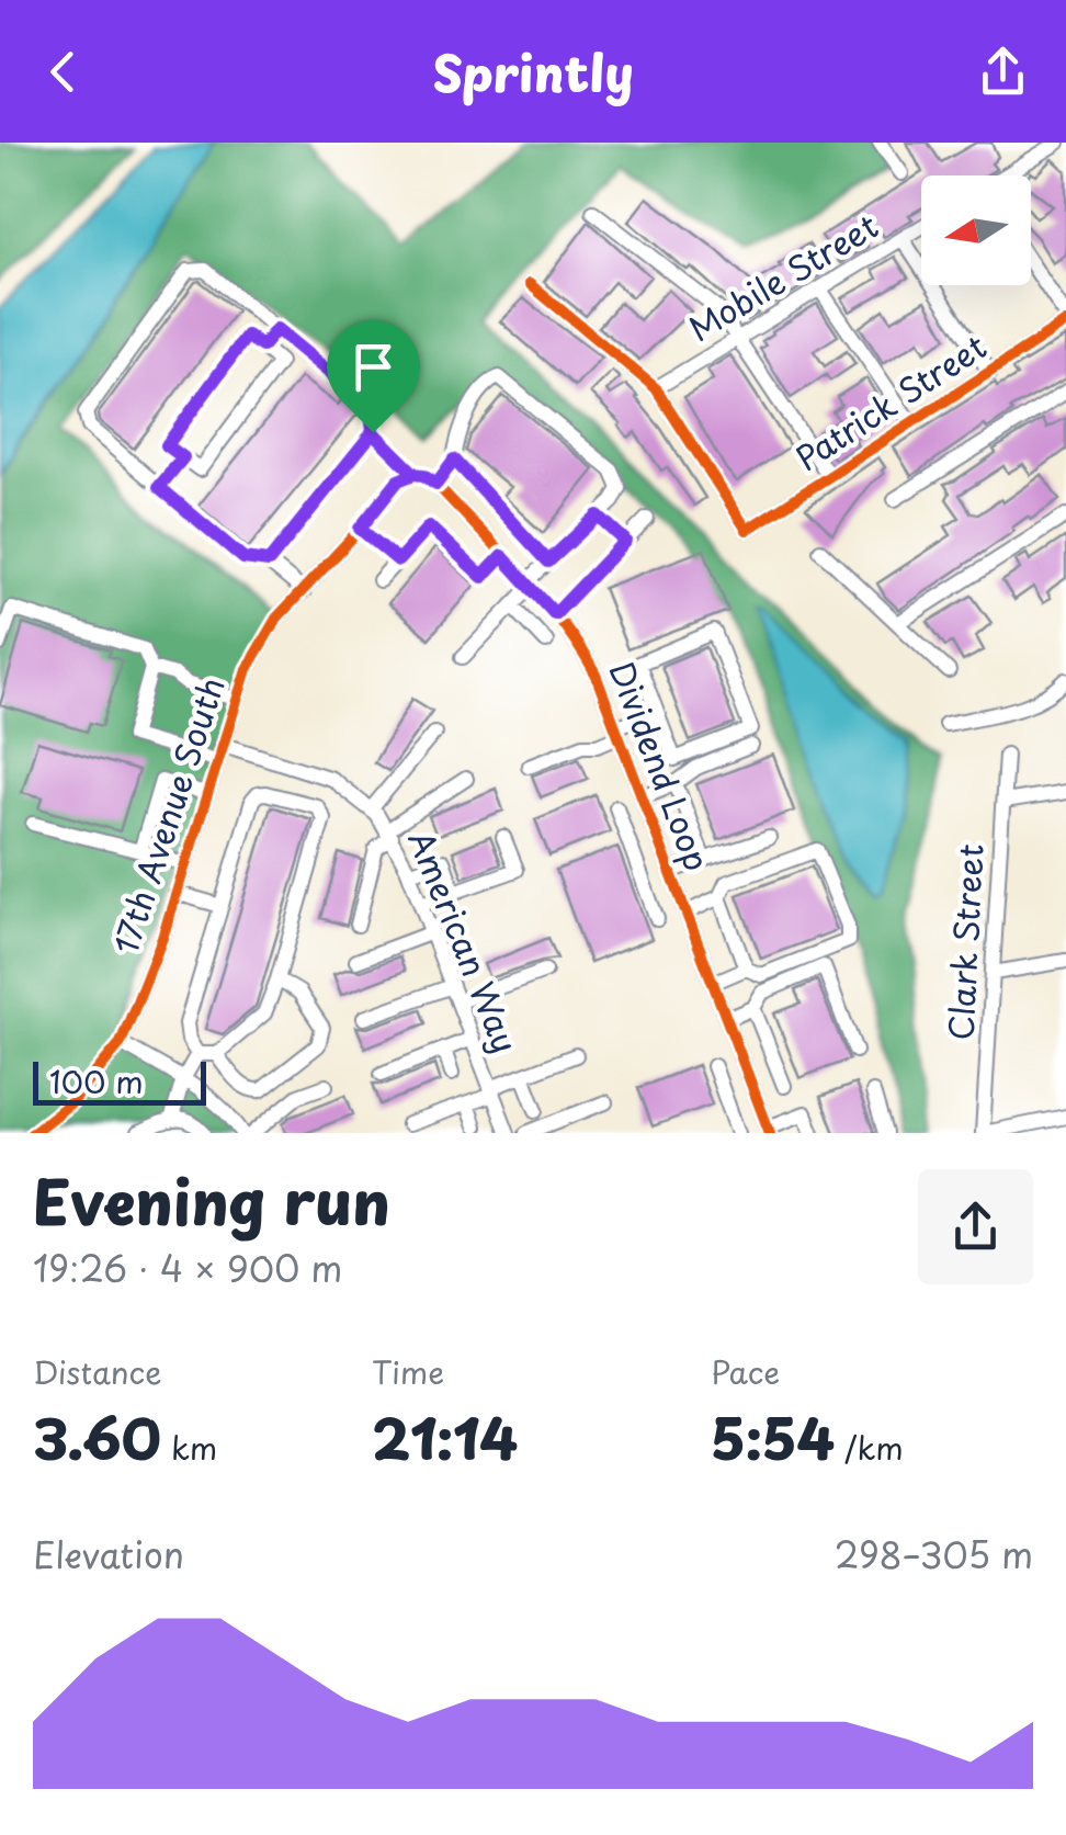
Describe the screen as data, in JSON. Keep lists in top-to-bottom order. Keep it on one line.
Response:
{"streets":{"street":["Mobile Street","Patrick Street","Dividend Loop","17th Avenue South","American Way","Clark Street"]},"crossings":[["Mobile Street","Patrick Street"],["Dividend Loop","17th Avenue South"],["17th Avenue South","American Way"]],"scale_bar":"100 m","north":"left","page":{"header":"Sprintly","scale":"100 m","heading":["Evening run","19:26 · 4 × 900 m"],"stats":[["Distance","3.60 km"],["Time","21:14"],["Pace","5:54 /km"]],"chart":["Elevation","298–305 m"]}}
